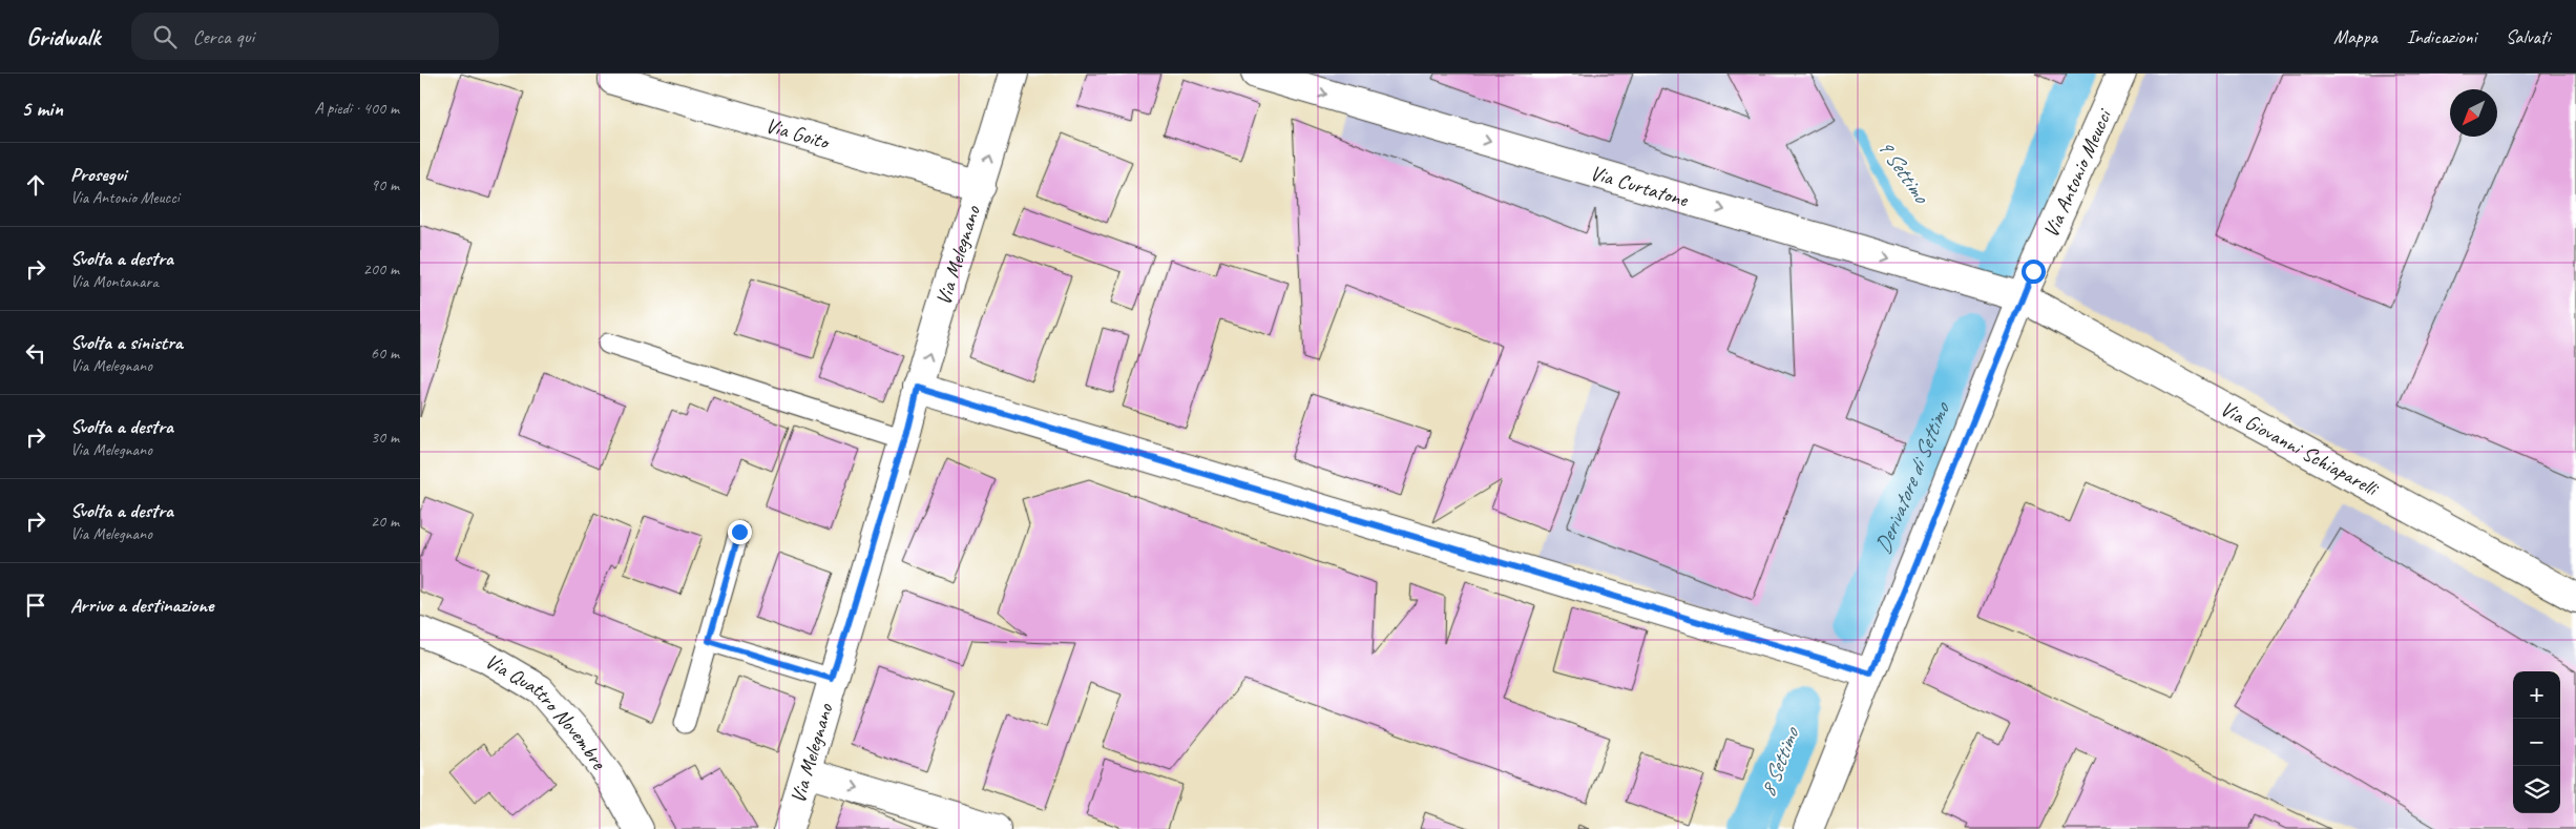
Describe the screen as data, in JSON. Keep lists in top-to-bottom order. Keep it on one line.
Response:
{"streets":{"street":["Via Goito","Via Antonio Meucci","Via Curtatone","Via Melegnano","Via Giovanni Schiaparelli","Via Quattro Novembre"]},"crossings":[["Via Goito","Via Melegnano"],["Via Antonio Meucci","Via Curtatone"],["Via Antonio Meucci","Via Giovanni Schiaparelli"],["Via Curtatone","Via Giovanni Schiaparelli"]],"one_way":["Via Curtatone","Via Melegnano"],"water":["9 Settimo","Derivatore di Settimo","8 Settimo"],"north":"bottom left","page":{"header":"Gridwalk","search":"Cerca qui","nav":["Mappa","Indicazioni","Salvati"],"heading":["5 min","A piedi · 400 m"],"list":[["Prosegui","Via Antonio Meucci","90 m"],["Svolta a destra","Via Montanara","200 m"],["Svolta a sinistra","Via Melegnano","60 m"],["Svolta a destra","Via Melegnano","30 m"],["Svolta a destra","Via Melegnano","20 m"],"Arrivo a destinazione"],"map_buttons":["+","−"]}}
